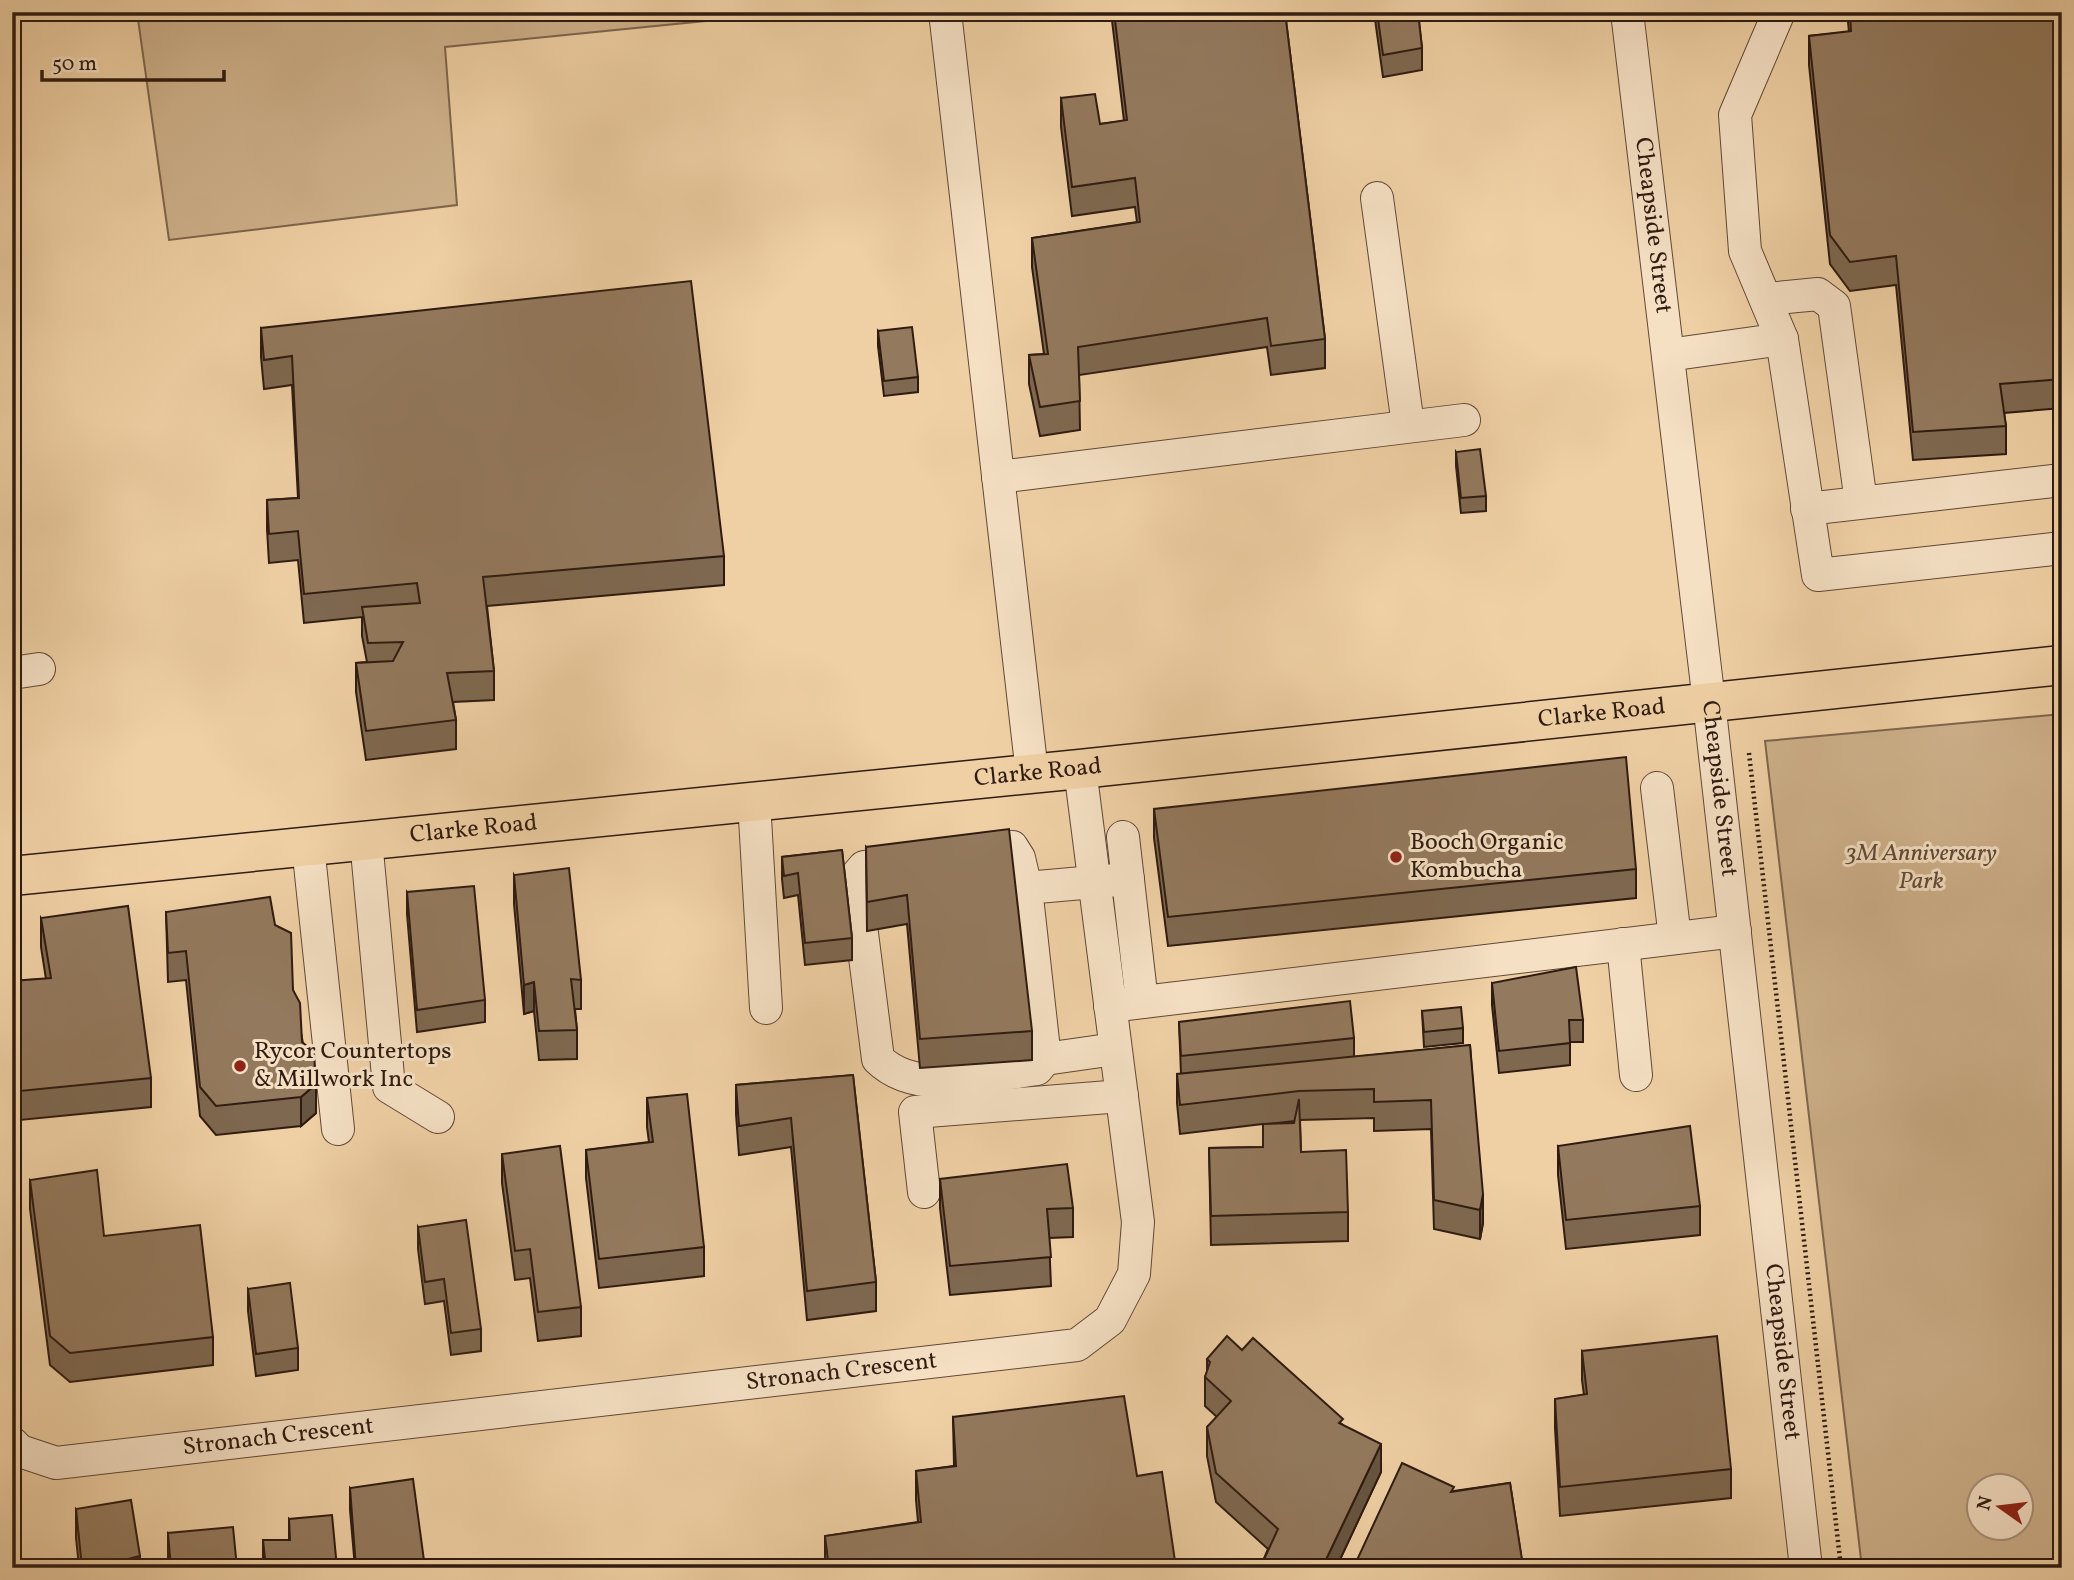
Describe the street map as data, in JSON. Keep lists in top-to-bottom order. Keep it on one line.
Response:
{"streets":{"main road":["Clarke Road"],"street":["Cheapside Street","Stronach Crescent"]},"crossings":[["Cheapside Street","Clarke Road"],["Clarke Road","Stronach Crescent"]],"parks":["3M Anniversary Park"],"places":["Booch Organic Kombucha","Rycor Countertops & Millwork Inc"],"scale_bar":"50 m","north":"left"}
